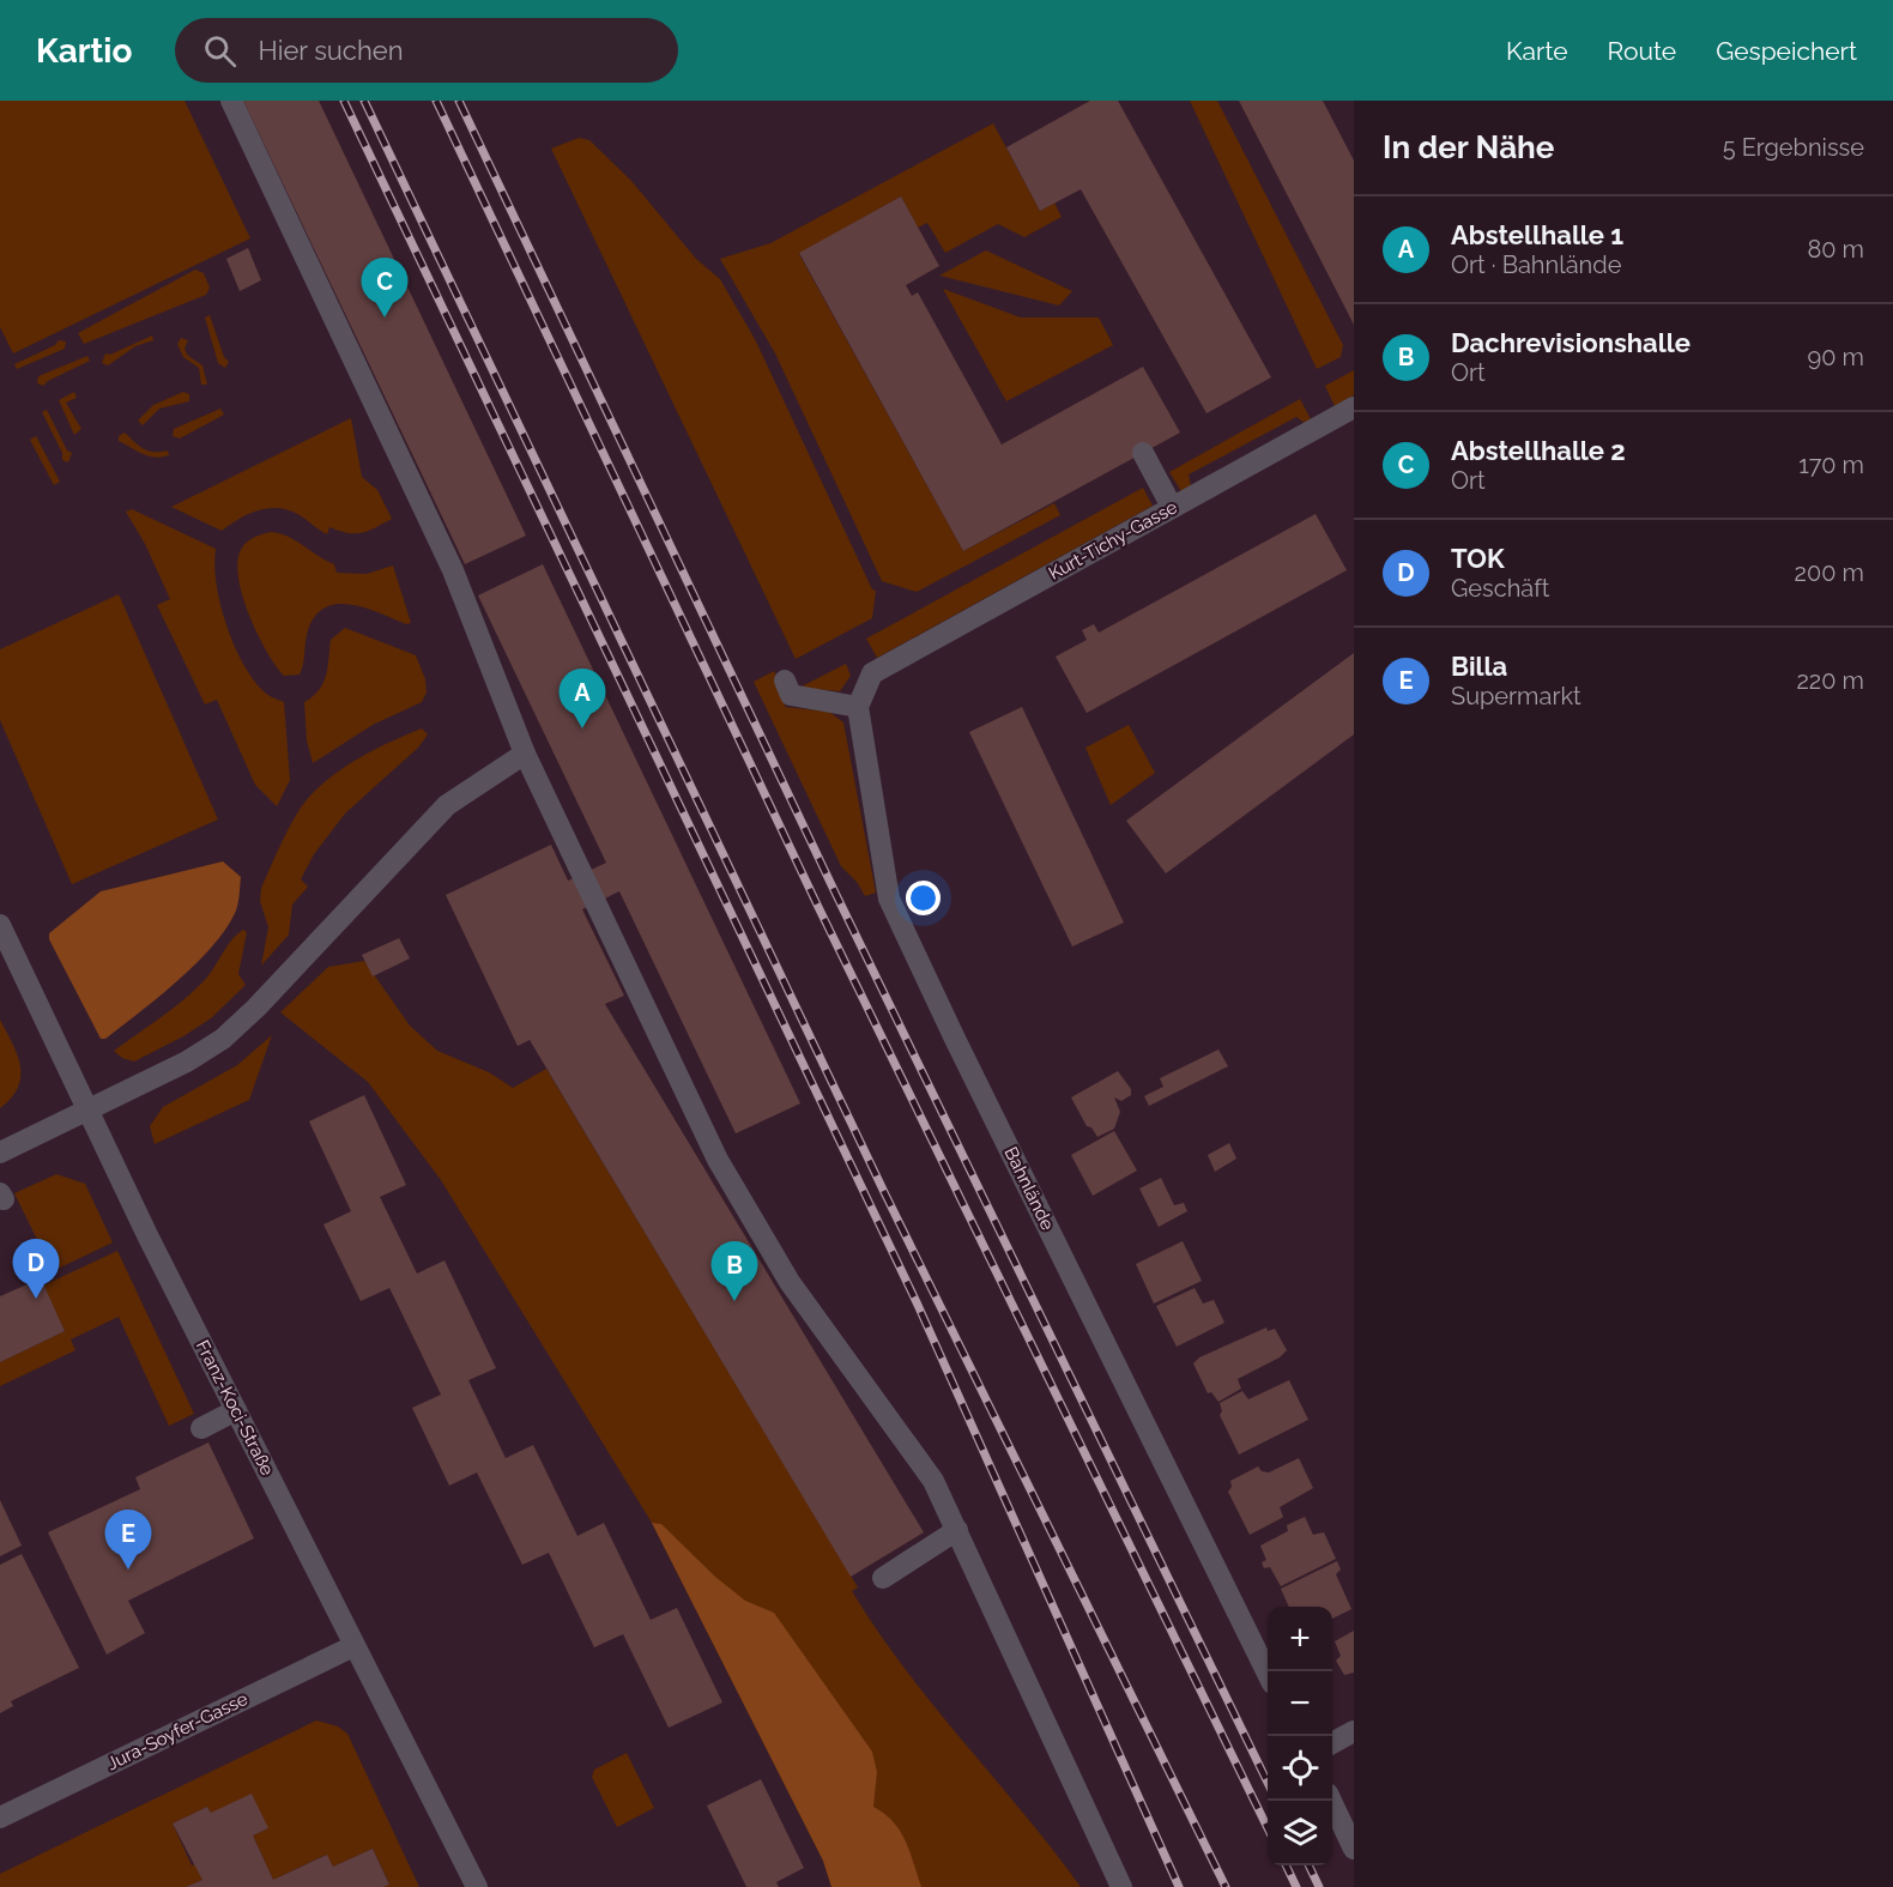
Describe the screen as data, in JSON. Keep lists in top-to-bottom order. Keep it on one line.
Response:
{"streets":{"street":["Kurt-Tichy-Gasse","Bahnlände","Franz-Koci-Straße","Jura-Soyfer-Gasse"]},"crossings":[["Kurt-Tichy-Gasse","Bahnlände"],["Franz-Koci-Straße","Jura-Soyfer-Gasse"]],"page":{"header":"Kartio","search":"Hier suchen","nav":["Karte","Route","Gespeichert"],"heading":["In der Nähe","5 Ergebnisse"],"list":[{"mark":"A","name":"Abstellhalle 1","note":"Ort · Bahnlände","value":"80 m"},{"mark":"B","name":"Dachrevisionshalle","note":"Ort","value":"90 m"},{"mark":"C","name":"Abstellhalle 2","note":"Ort","value":"170 m"},{"mark":"D","name":"TOK","note":"Geschäft","value":"200 m"},{"mark":"E","name":"Billa","note":"Supermarkt","value":"220 m"}],"pins":["C","A","D","B","E"],"map_buttons":["+","−"]}}
